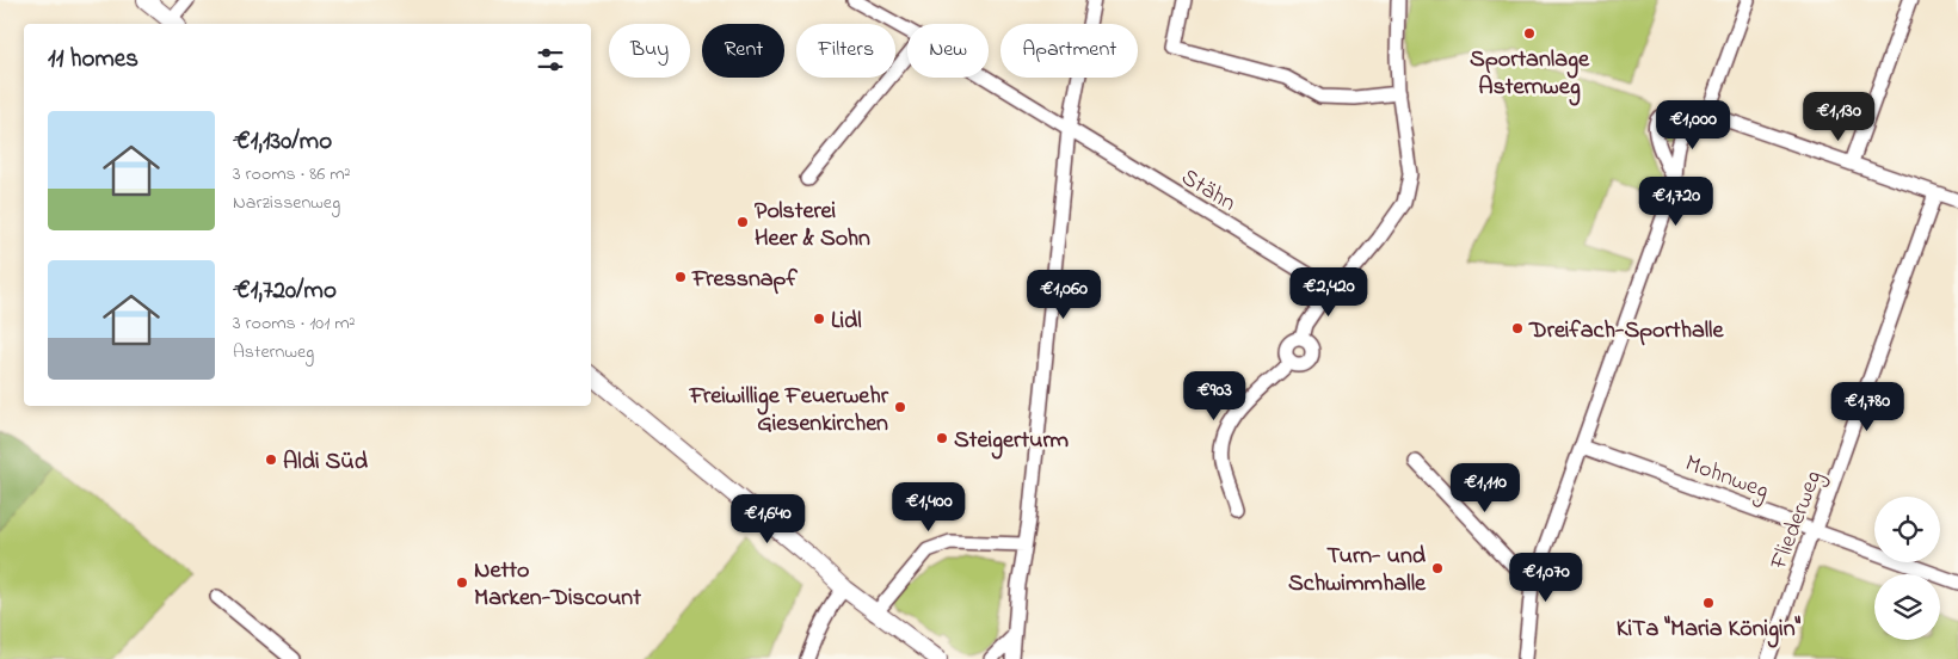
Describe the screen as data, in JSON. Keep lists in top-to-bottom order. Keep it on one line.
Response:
{"streets":{"street":["Stähn","Mohnweg","Fliederweg"]},"crossings":[["Mohnweg","Fliederweg"]],"places":["Sportanlage Asternweg","Polsterei Heer & Sohn","Fressnapf","Lidl","Dreifach-Sporthalle","Freiwillige Feuerwehr Giesenkirchen","Steigerturm","Aldi Süd","Turn- und Schwimmhalle","Netto Marken-Discount","KiTa \"Maria Königin\""],"page":{"chip":["Buy","Rent","Filters","New","Apartment"],"heading":"11 homes","price":["€1,130","€1,000","€1,720","€2,420","€1,060","€903","€1,780","€1,110","€1,400","€1,640","€1,070"],"list":[{"name":"€1,130/mo","note":"3 rooms · 86 m² · Narzissenweg"},{"name":"€1,720/mo","note":"3 rooms · 101 m² · Asternweg"}]}}
